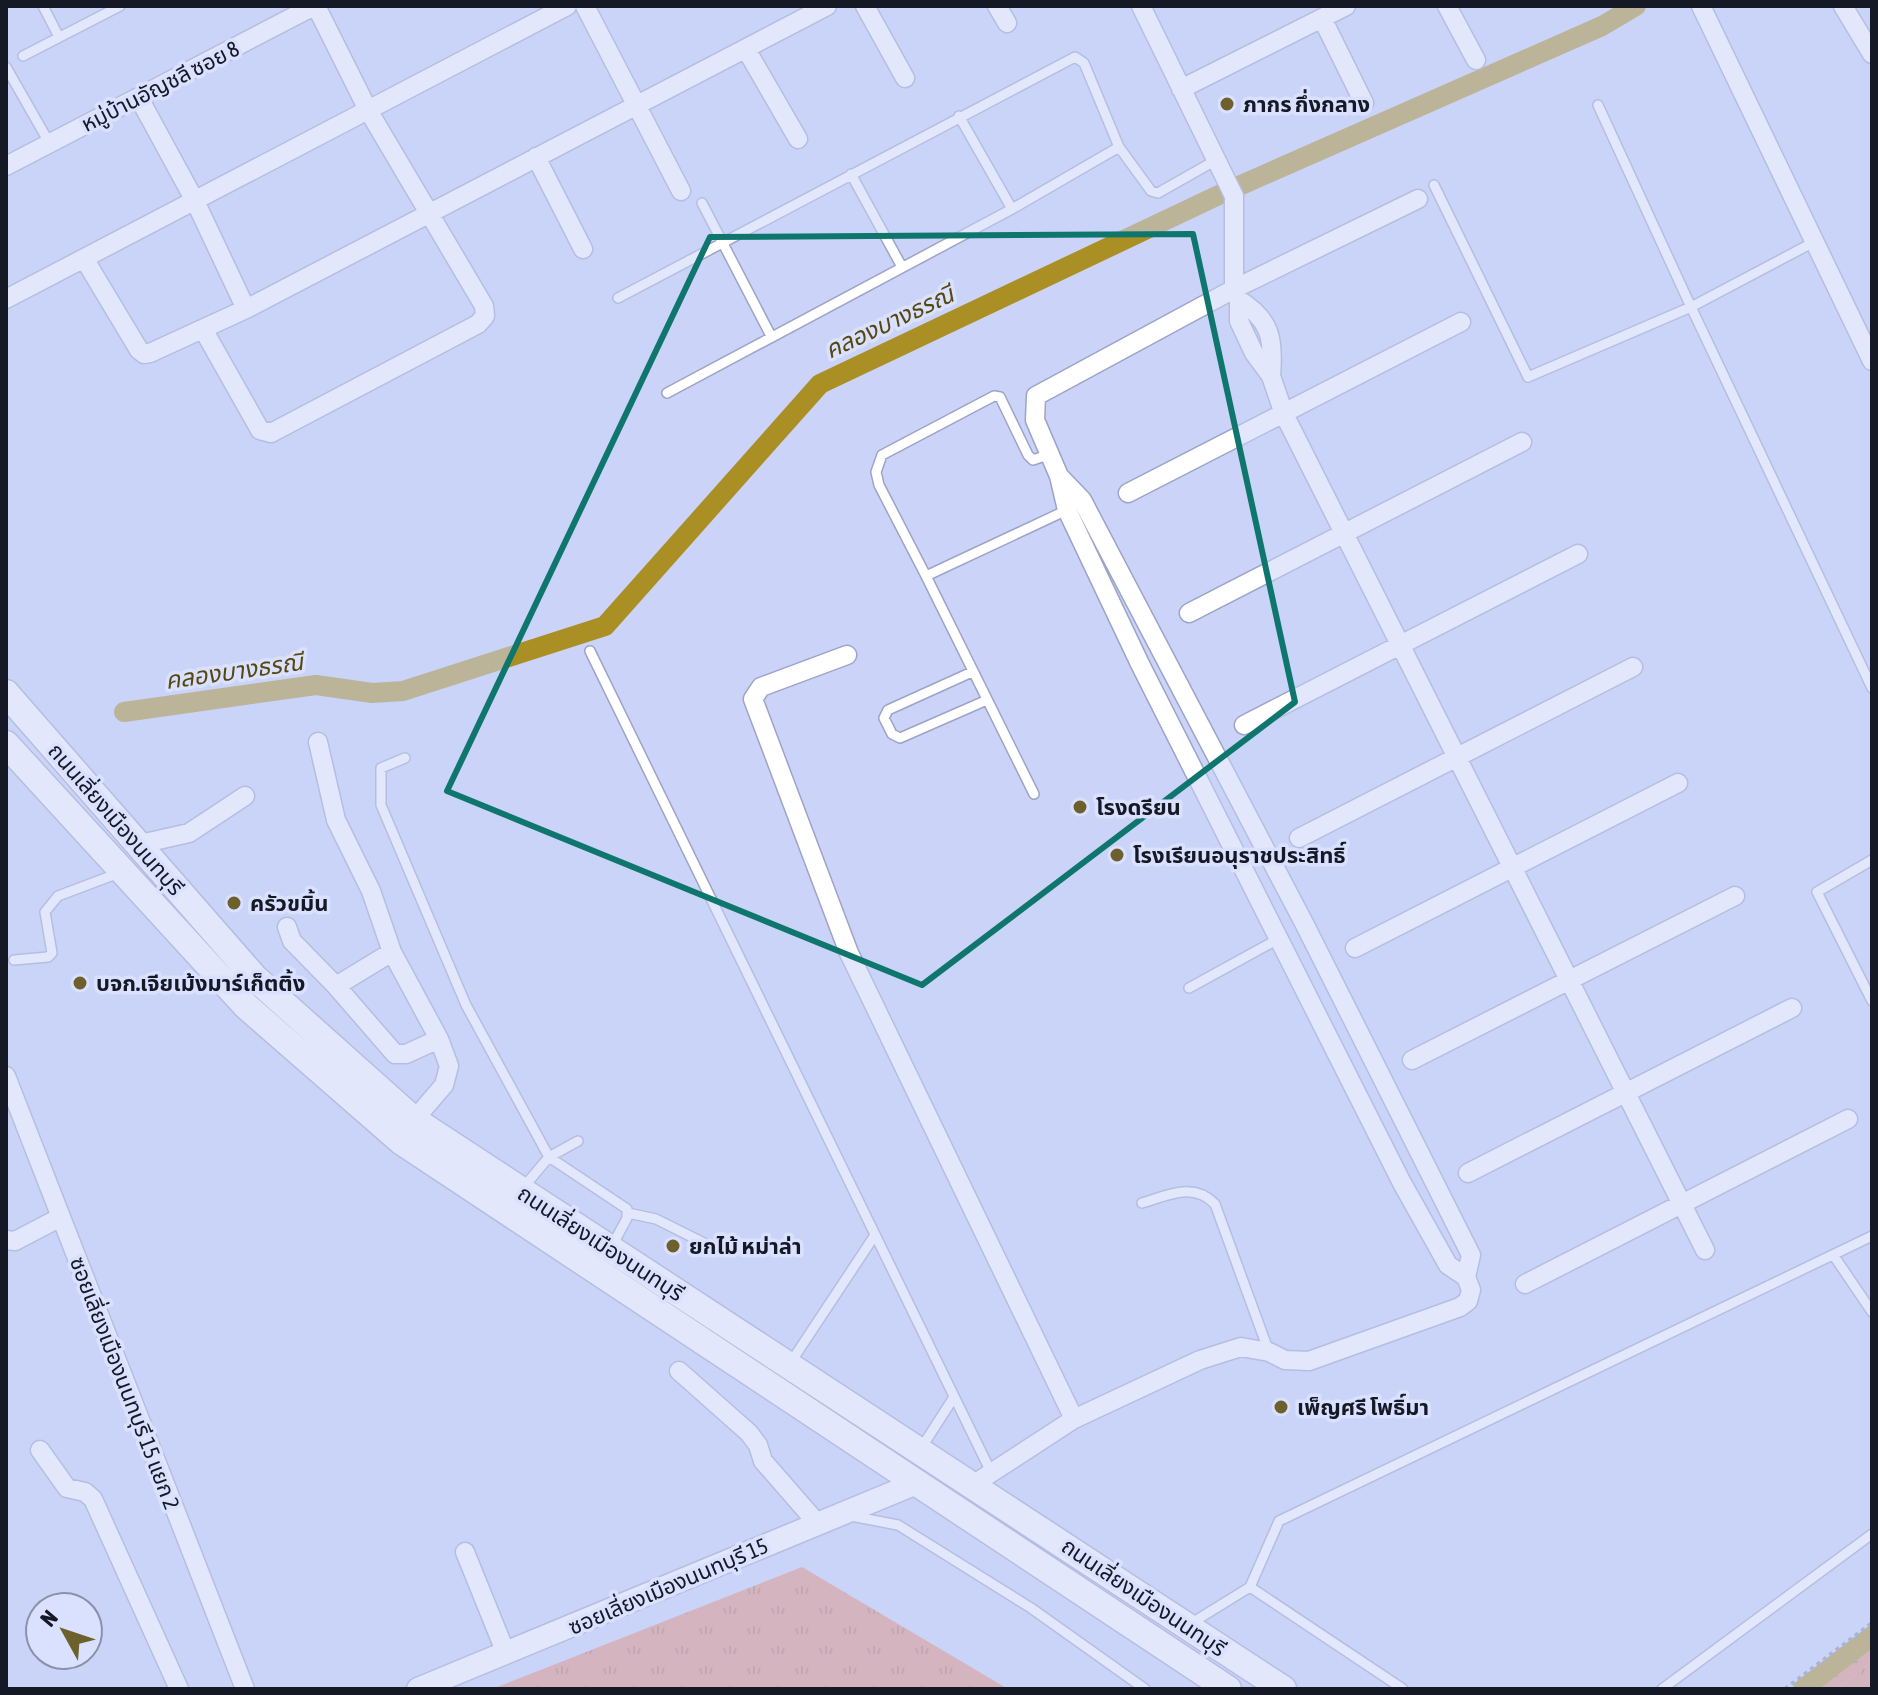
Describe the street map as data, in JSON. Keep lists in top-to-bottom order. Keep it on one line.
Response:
{"streets":{"main road":["ถนนเลี่ยงเมืองนนทบุรี"],"street":["หมู่บ้านอัญชลี ซอย 8","ซอยเลี่ยงเมืองนนทบุรี 15 แยก 2","ซอยเลี่ยงเมืองนนทบุรี 15"]},"crossings":[["ถนนเลี่ยงเมืองนนทบุรี","ซอยเลี่ยงเมืองนนทบุรี 15"]],"water":["คลองบางธรณี"],"places":["ภากร กึ่งกลาง","โรงดรียน","โรงเรียนอนุราชประสิทธิ์","ครัวขมิ้น","บจก.เจียเม้งมาร์เก็ตติ้ง","ยกไม้ หม่าล่า","เพ็ญศรี โพธิ์มา"],"north":"top left"}
